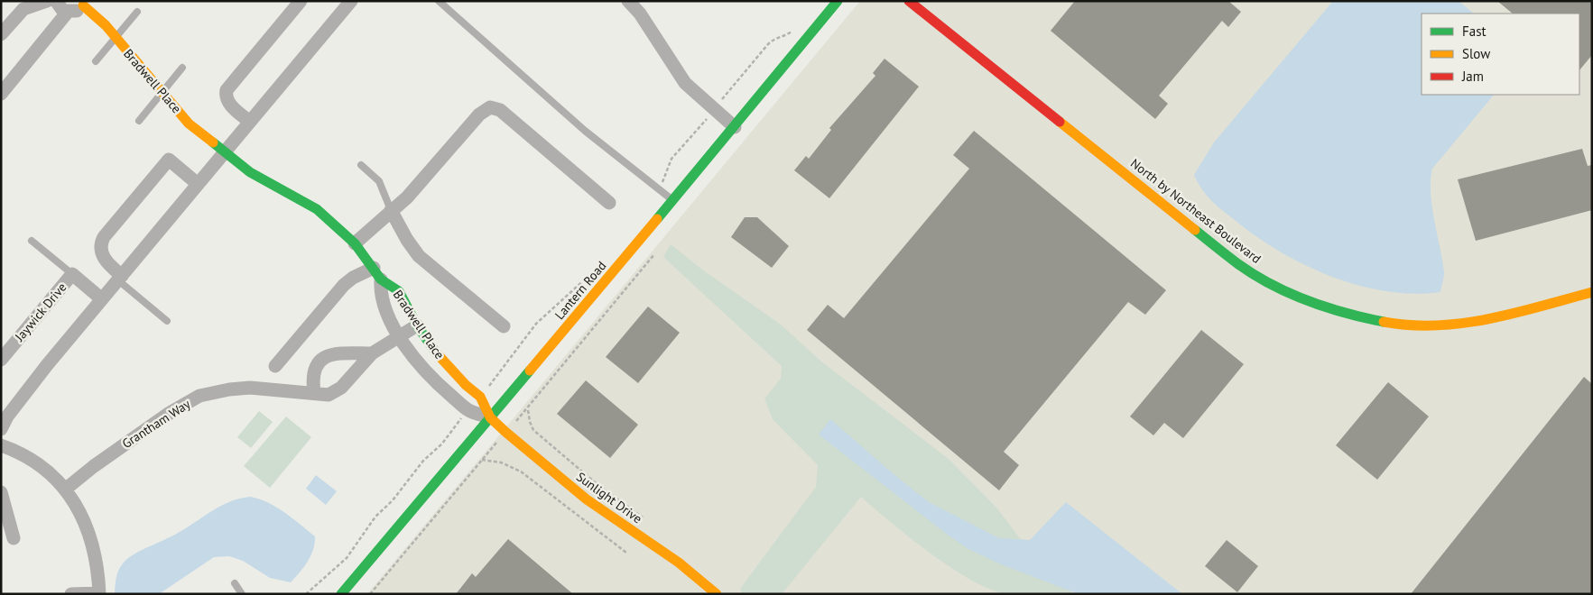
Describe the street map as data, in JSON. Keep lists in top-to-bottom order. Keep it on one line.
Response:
{"streets":{"street":["Bradwell Place","North by Northeast Boulevard","Lantern Road","Jaywick Drive","Grantham Way","Sunlight Drive"]},"crossings":[["Bradwell Place","Lantern Road"],["Bradwell Place","Grantham Way"],["Bradwell Place","Sunlight Drive"],["Lantern Road","Sunlight Drive"]],"legend":["Fast","Slow","Jam"]}
